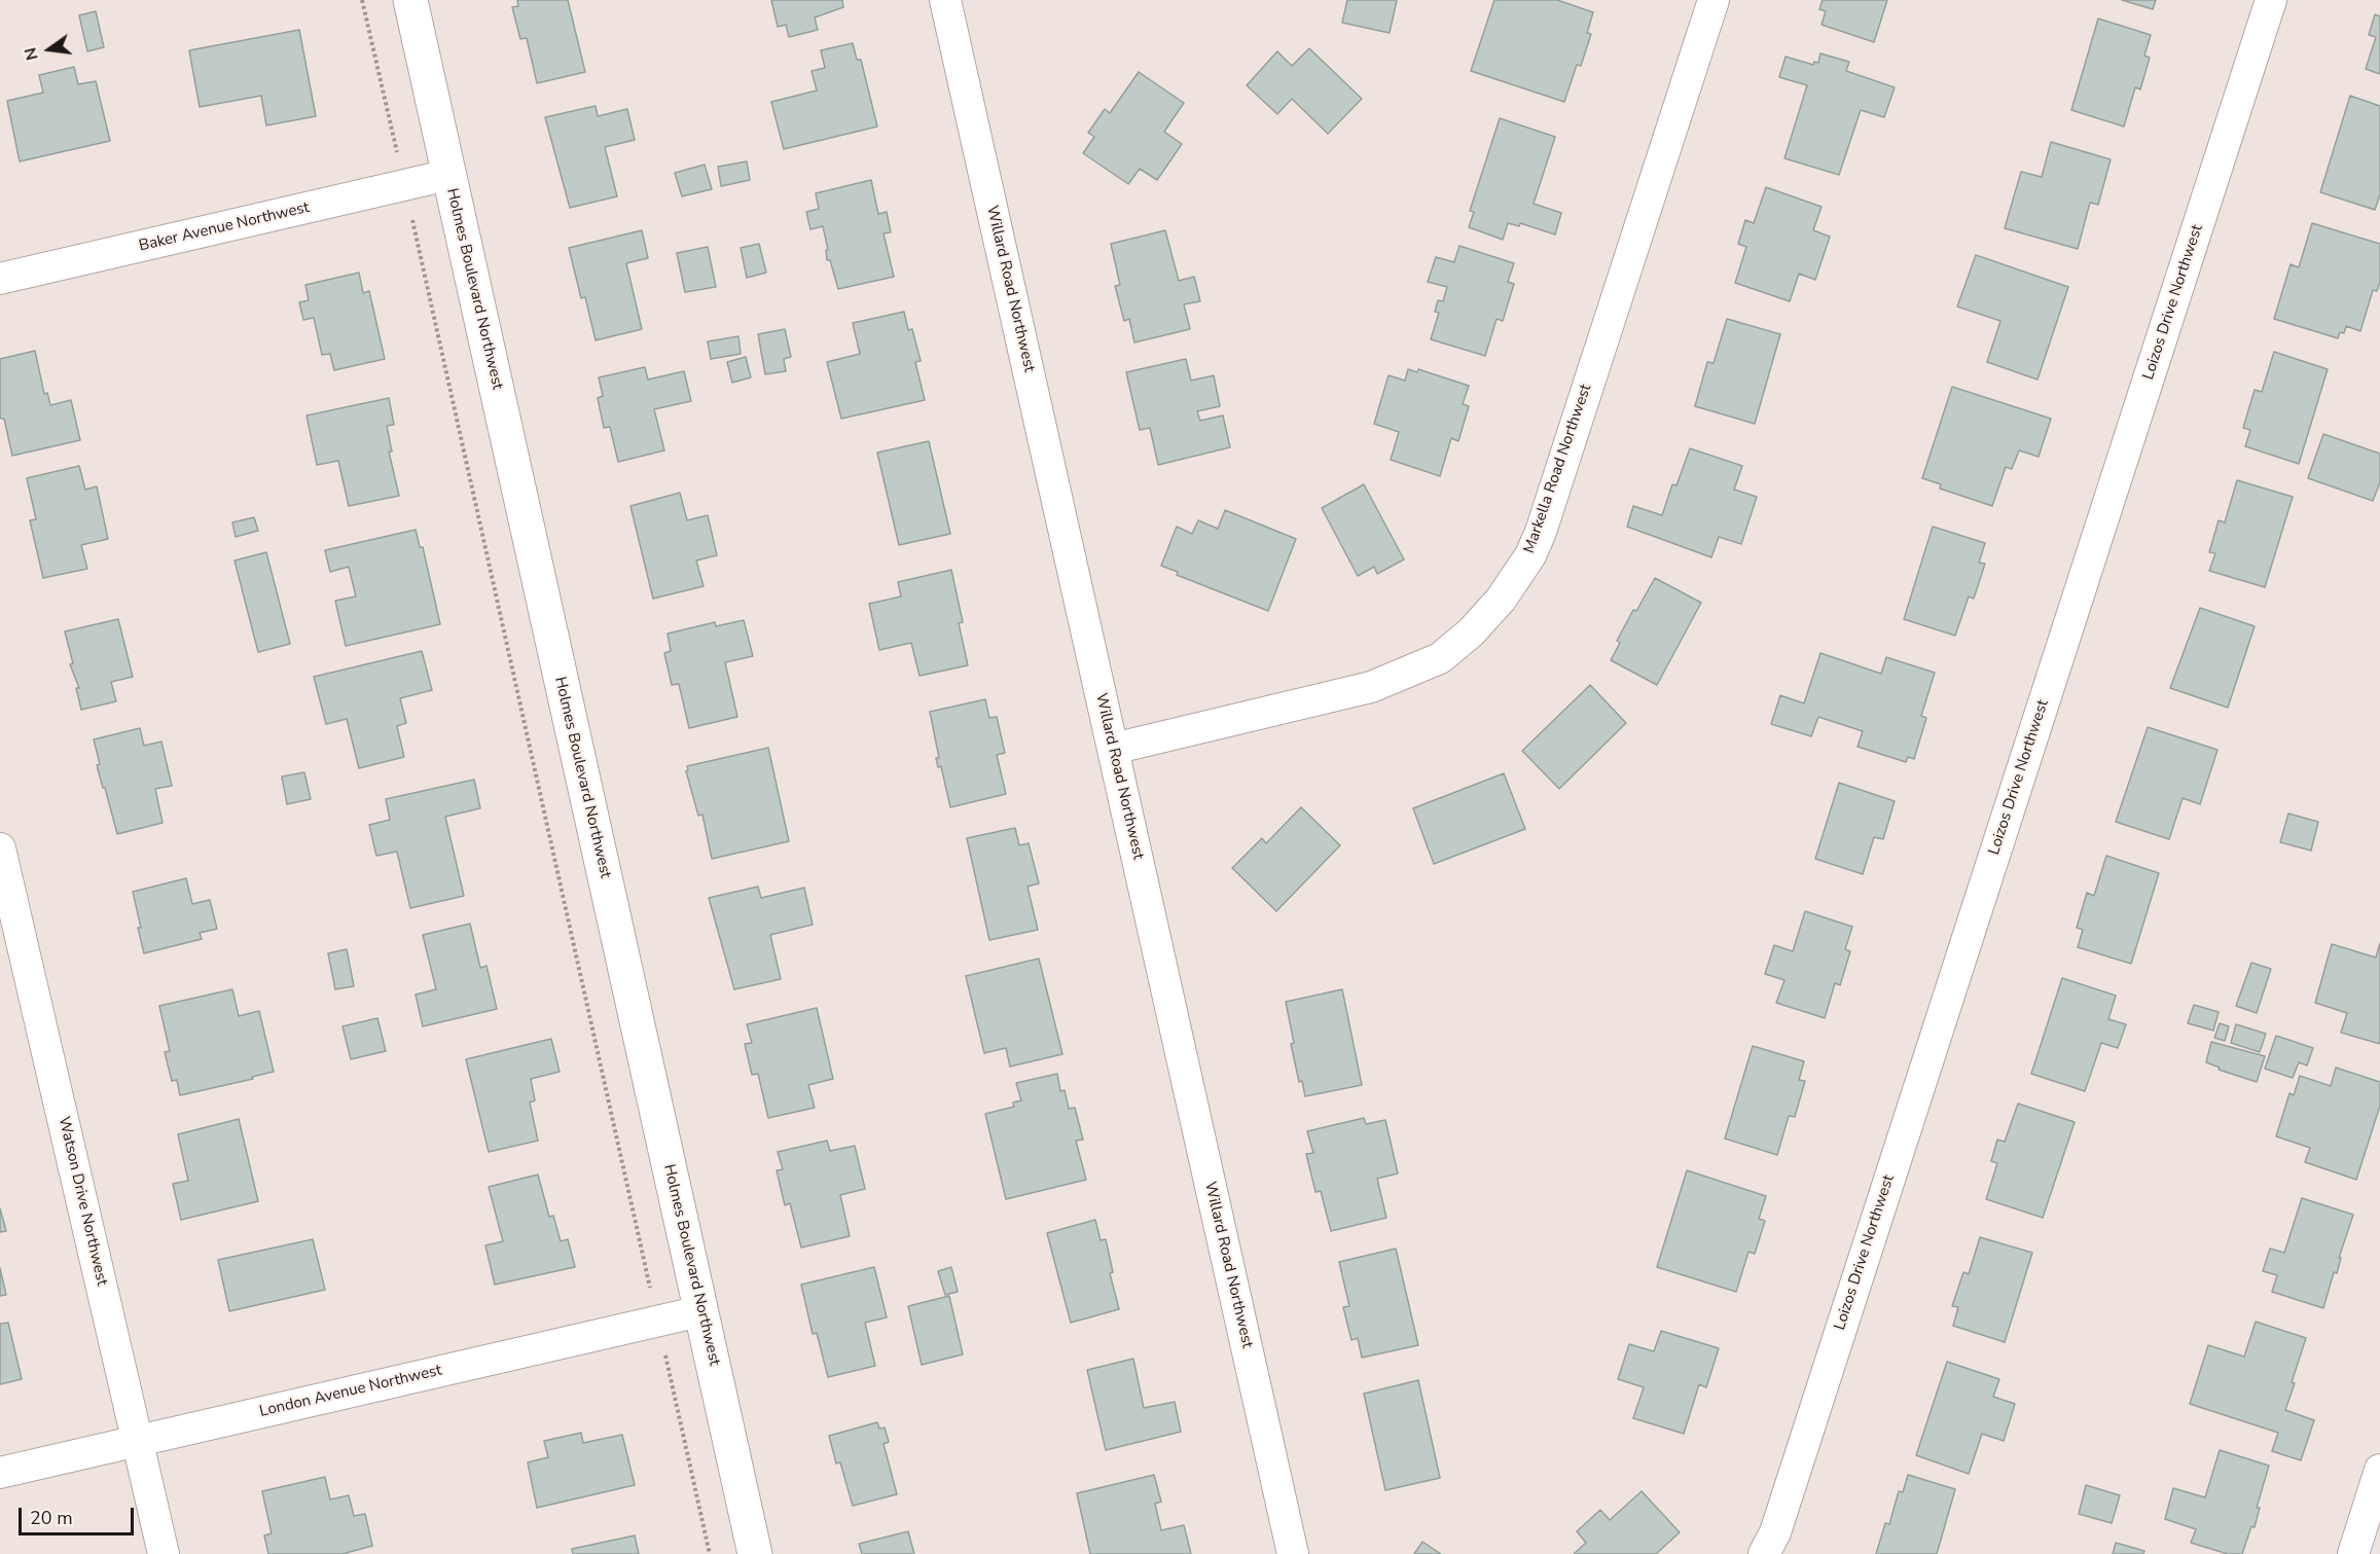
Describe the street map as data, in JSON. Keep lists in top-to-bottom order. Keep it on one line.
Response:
{"streets":{"street":["Baker Avenue Northwest","Holmes Boulevard Northwest","Willard Road Northwest","Loizos Drive Northwest","Markella Road Northwest","Watson Drive Northwest","London Avenue Northwest"]},"crossings":[["Baker Avenue Northwest","Holmes Boulevard Northwest"],["Holmes Boulevard Northwest","London Avenue Northwest"],["Willard Road Northwest","Markella Road Northwest"],["Watson Drive Northwest","London Avenue Northwest"]],"scale_bar":"20 m","north":"left"}
